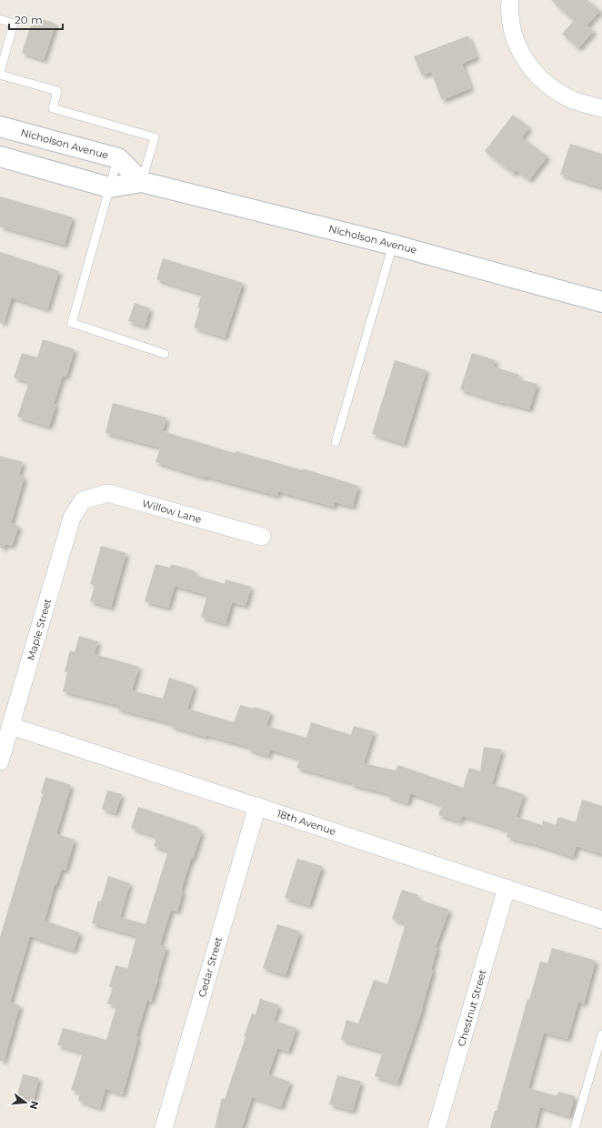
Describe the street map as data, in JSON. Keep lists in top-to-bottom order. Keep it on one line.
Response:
{"streets":{"main road":["Nicholson Avenue"],"street":["Willow Lane","Maple Street","18th Avenue","Cedar Street","Chestnut Street"]},"crossings":[["Willow Lane","Maple Street"],["Maple Street","18th Avenue"],["18th Avenue","Cedar Street"],["18th Avenue","Chestnut Street"]],"scale_bar":"20 m","north":"right"}
